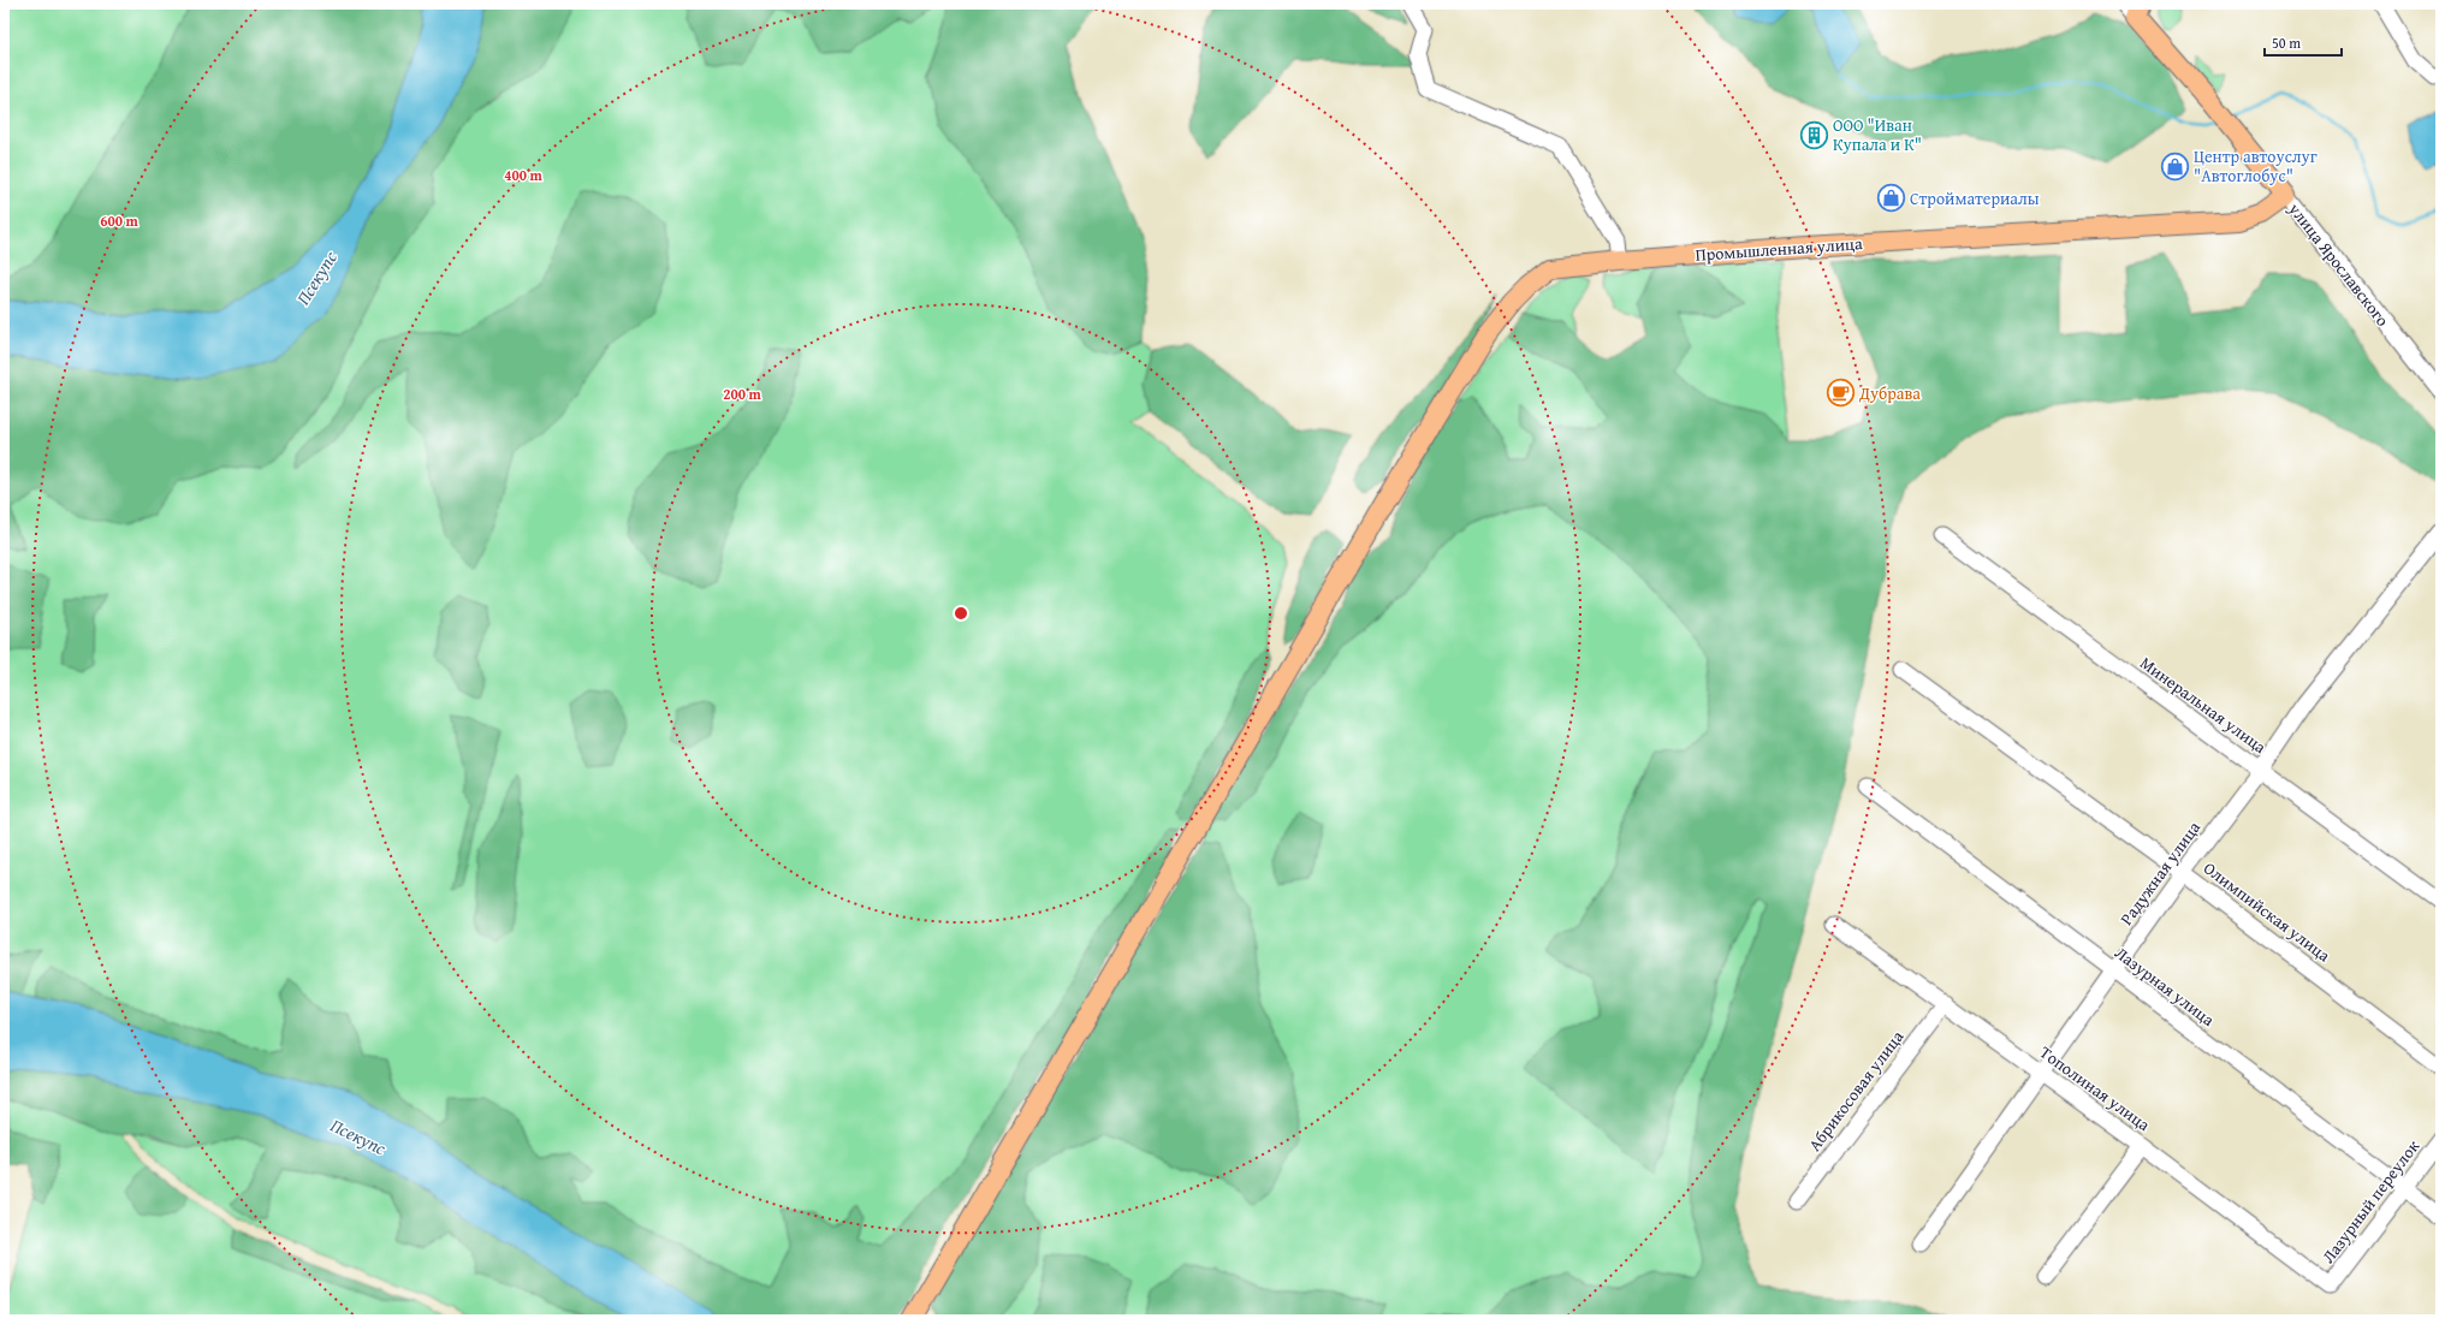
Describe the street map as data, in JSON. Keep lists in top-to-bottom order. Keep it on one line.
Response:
{"streets":{"main road":["Промышленная улица","улица Ярославского"],"street":["Минеральная улица","Радужная улица","Олимпийская улица","Лазурная улица","Тополиная улица","Абрикосовая улица","Лазурный переулок"]},"crossings":[["Промышленная улица","улица Ярославского"],["Минеральная улица","Радужная улица"],["Радужная улица","Олимпийская улица"],["Радужная улица","Лазурная улица"],["Радужная улица","Тополиная улица"],["Лазурная улица","Лазурный переулок"],["Тополиная улица","Абрикосовая улица"],["Тополиная улица","Лазурный переулок"]],"water":["Псекупс"],"places":{"building":["ООО \"Иван Купала и К\""],"shop":["Центр автоуслуг \"Автоглобус\"","Стройматериалы"],"cafe":["Дубрава"]},"scale_bar":"50 m","rings":["400 m","600 m","200 m"]}
